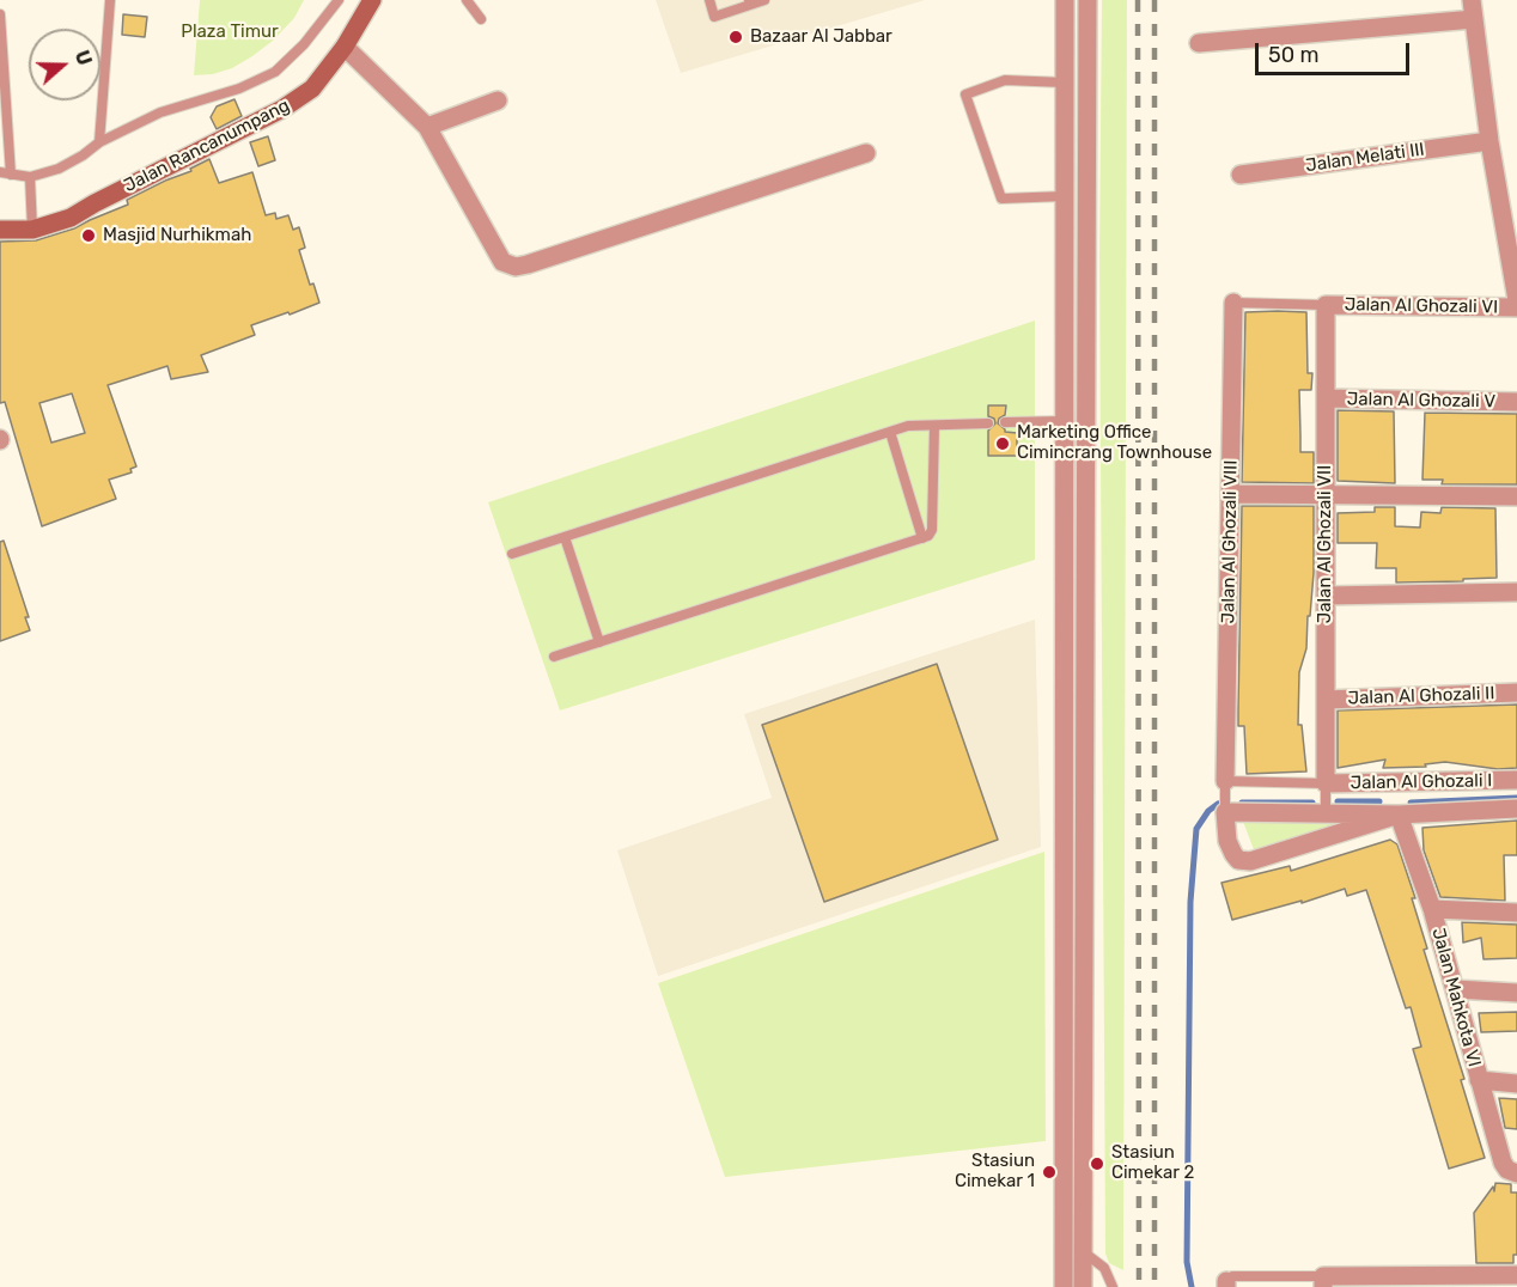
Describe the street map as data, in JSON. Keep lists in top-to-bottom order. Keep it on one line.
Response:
{"streets":{"main road":["Jalan Rancanumpang"],"street":["Jalan Melati III","Jalan Al Ghozali VI","Jalan Al Ghozali V","Jalan Al Ghozali VIII","Jalan Al Ghozali VII","Jalan Al Ghozali II","Jalan Al Ghozali I","Jalan Mahkota VI"]},"crossings":[["Jalan Al Ghozali VI","Jalan Al Ghozali VII"],["Jalan Al Ghozali V","Jalan Al Ghozali VII"],["Jalan Al Ghozali VIII","Jalan Mahkota VI"],["Jalan Al Ghozali VII","Jalan Al Ghozali II"],["Jalan Al Ghozali VII","Jalan Al Ghozali I"]],"parks":["Plaza Timur"],"places":["Bazaar Al Jabbar","Masjid Nurhikmah","Marketing Office Cimincrang Townhouse","Stasiun Cimekar 2","Stasiun Cimekar 1"],"scale_bar":"50 m","north":"right"}
